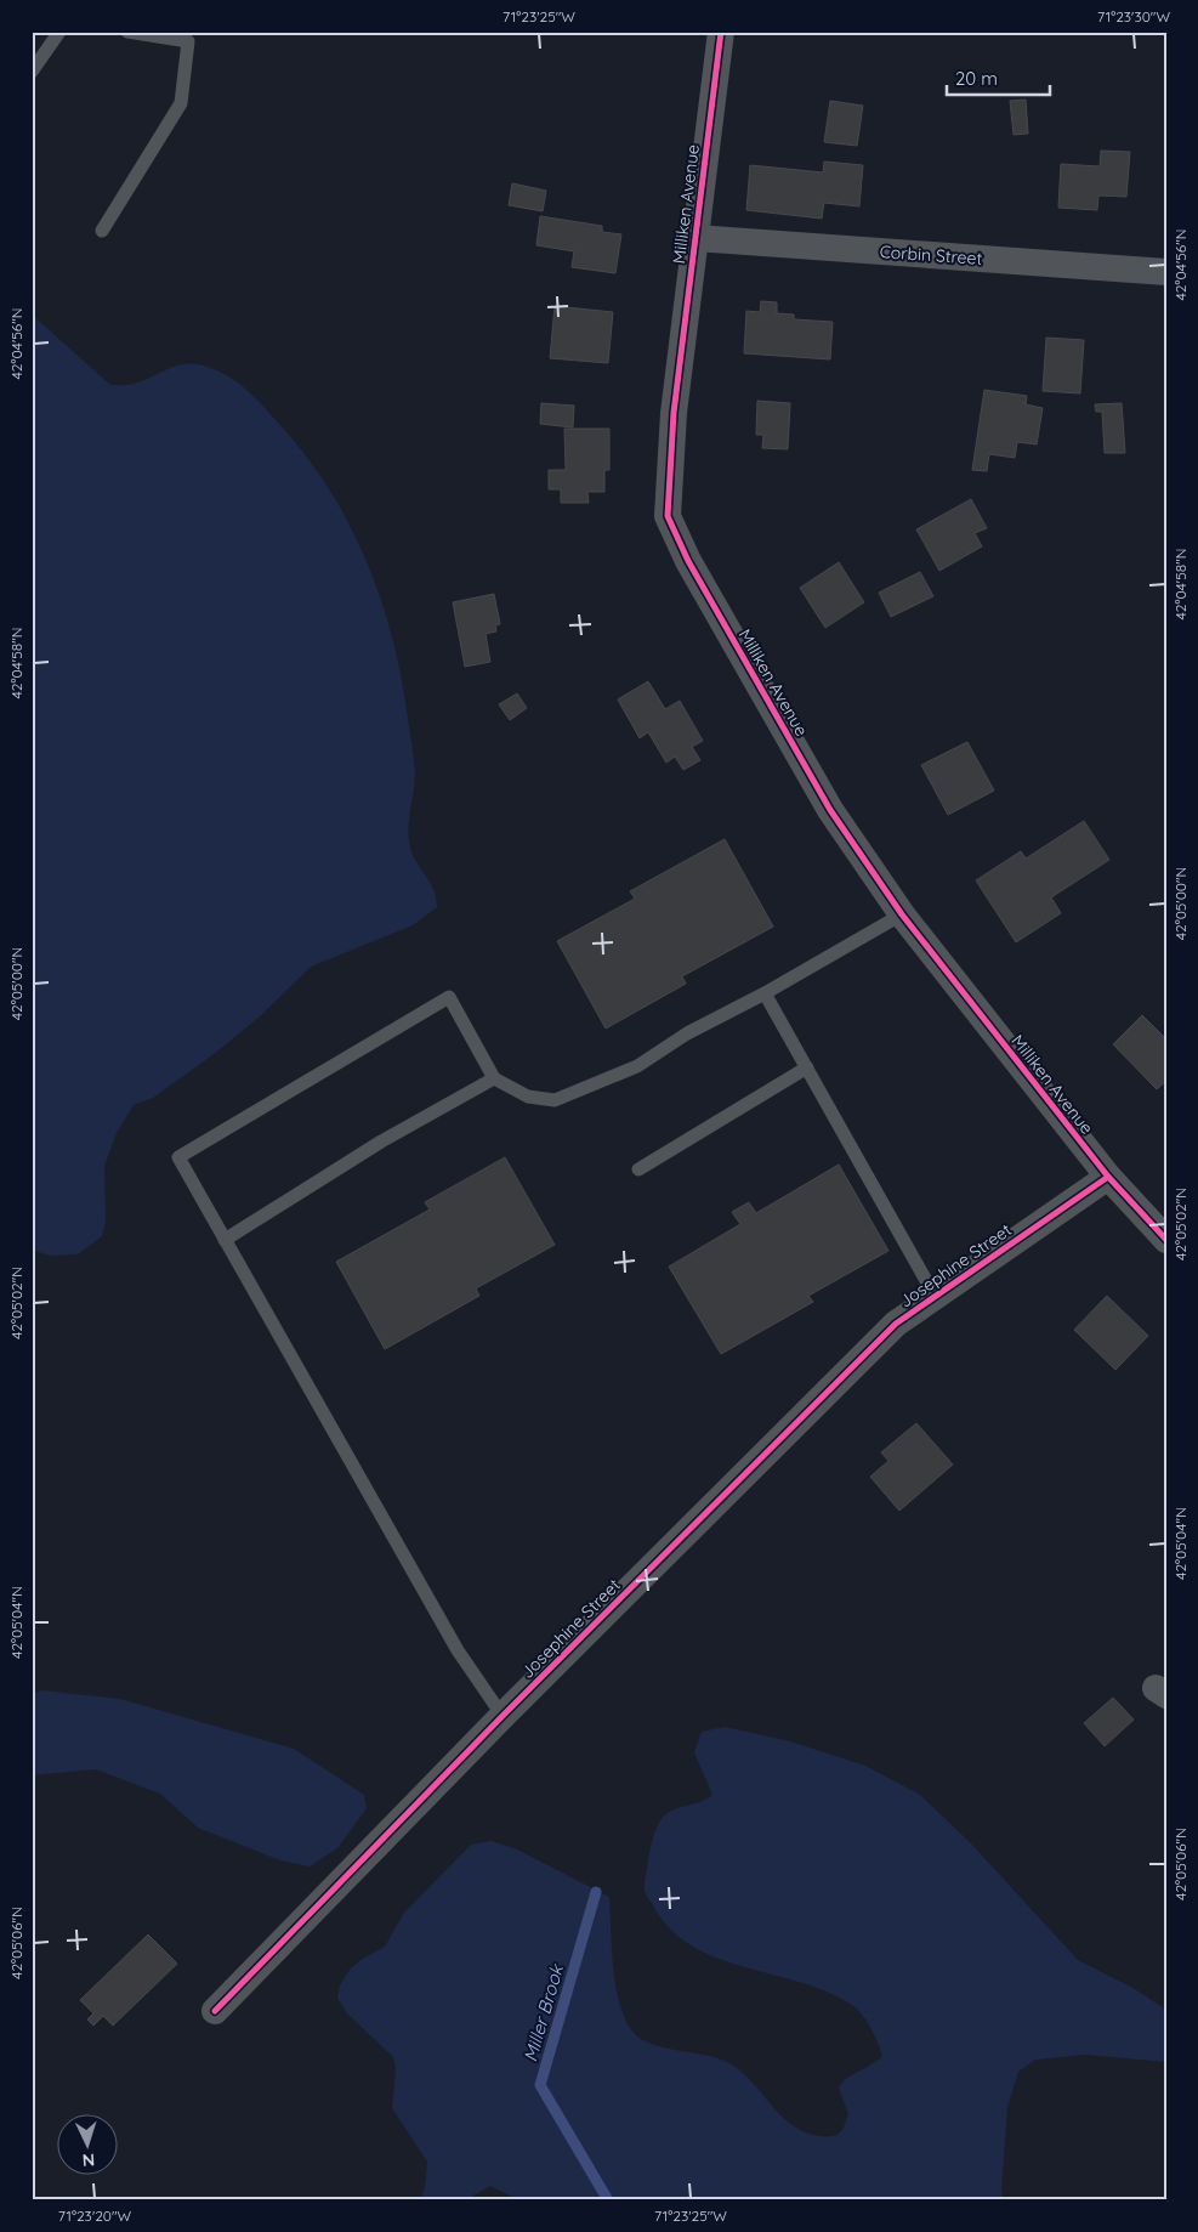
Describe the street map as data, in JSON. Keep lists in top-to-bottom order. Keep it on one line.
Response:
{"streets":{"street":["Milliken Avenue","Corbin Street","Josephine Street"]},"crossings":[["Milliken Avenue","Corbin Street"],["Milliken Avenue","Josephine Street"]],"water":["Miller Brook"],"scale_bar":"20 m","north":"bottom","coordinates":["71°23'25\"W","71°23'30\"W","42°04'56\"N","42°04'58\"N","42°05'00\"N","42°05'02\"N","42°05'04\"N","42°05'06\"N","71°23'20\"W"]}
